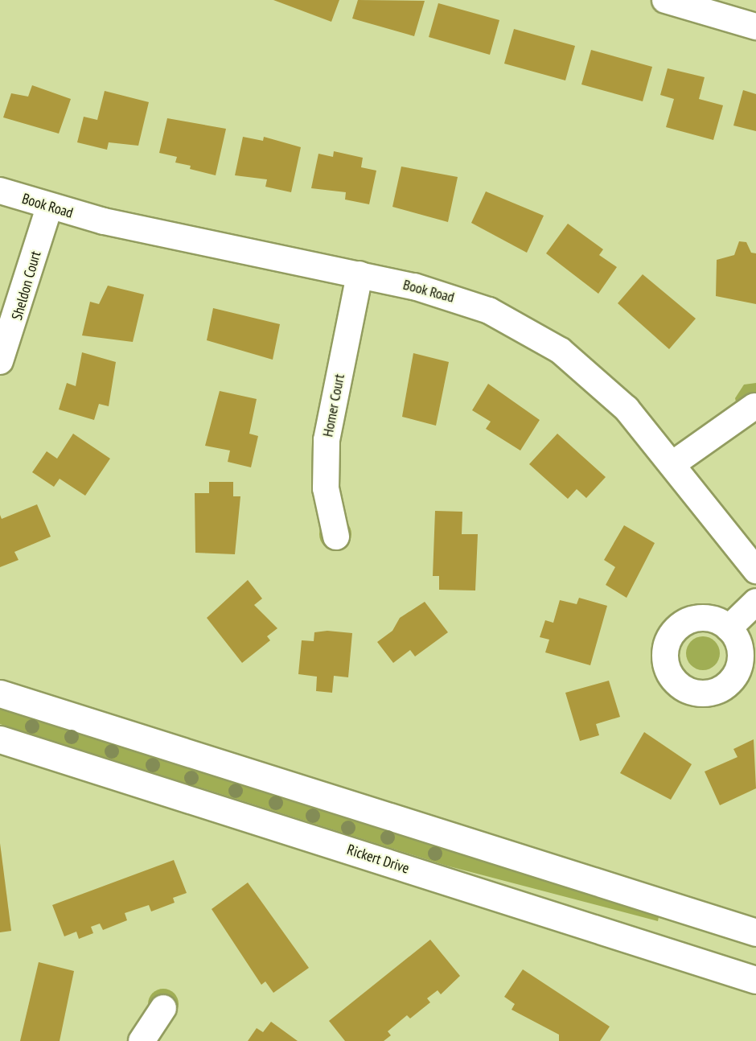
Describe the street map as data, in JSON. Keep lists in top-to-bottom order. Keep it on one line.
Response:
{"streets":{"street":["Book Road","Sheldon Court","Homer Court","Rickert Drive"]},"crossings":[["Book Road","Sheldon Court"],["Book Road","Homer Court"]]}
